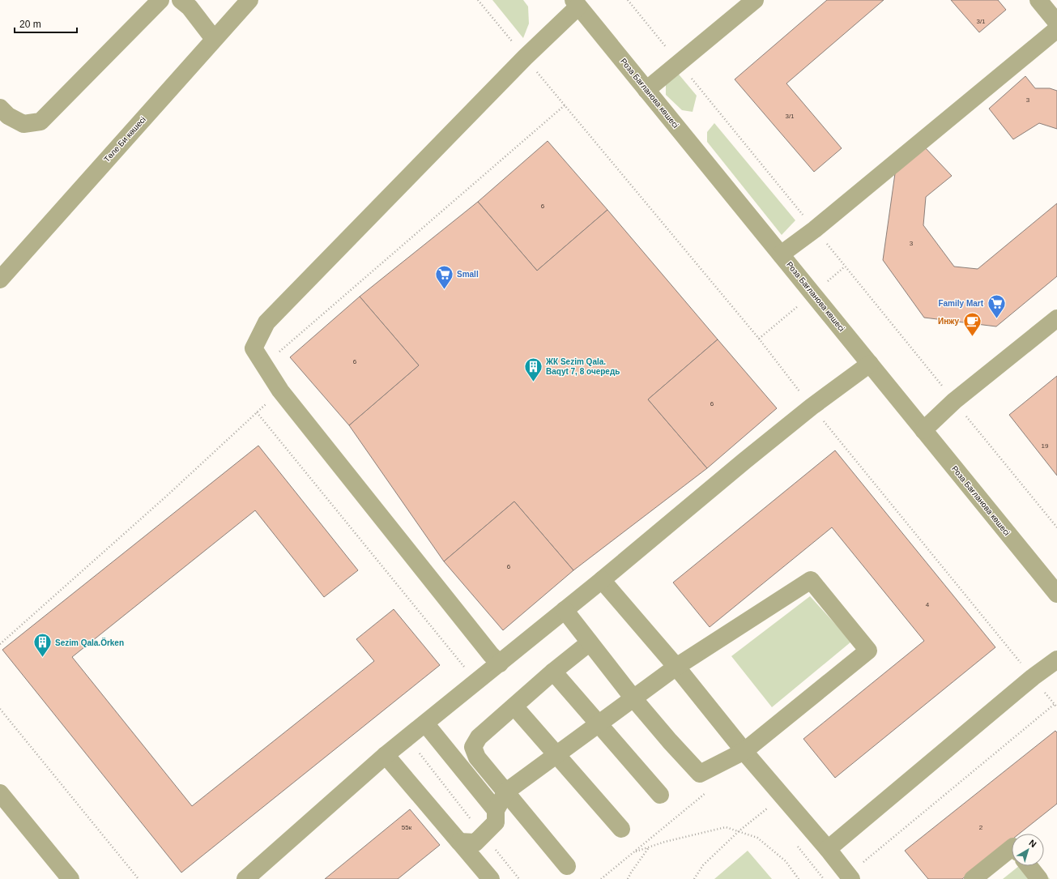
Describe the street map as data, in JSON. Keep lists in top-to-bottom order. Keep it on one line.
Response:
{"streets":{"street":["Роза Бағланова көшесі","Төле Би көшесі"]},"places":{"supermarket":["Small","Family Mart"],"cafe":["Инжу"],"building":["ЖК Sezim Qala. Baqyt 7, 8 очередь","Sezim Qala.Örken"]},"house_numbers":["3/1","3","3/1","6","3","6","6","19","6","4","55к","2"],"scale_bar":"20 m","north":"top right"}
